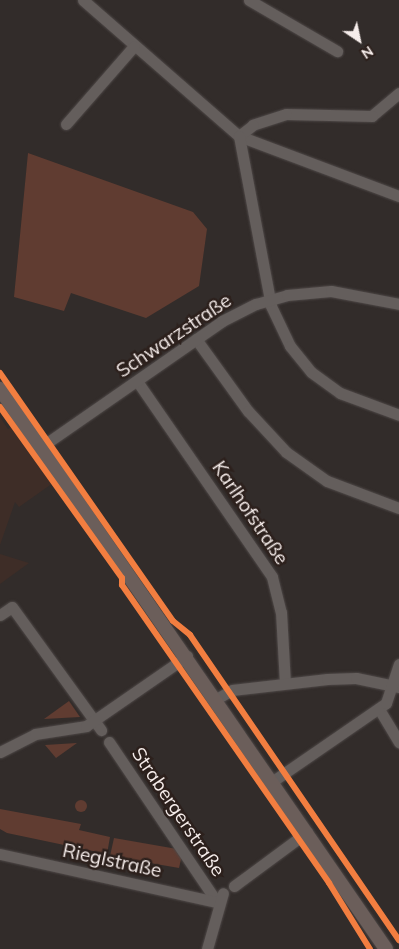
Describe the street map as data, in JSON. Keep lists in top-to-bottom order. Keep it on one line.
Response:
{"streets":{"street":["Schwarzstraße","Karlhofstraße","Strabergerstraße","Rieglstraße"]},"crossings":[["Schwarzstraße","Karlhofstraße"],["Strabergerstraße","Rieglstraße"]],"north":"bottom right"}
